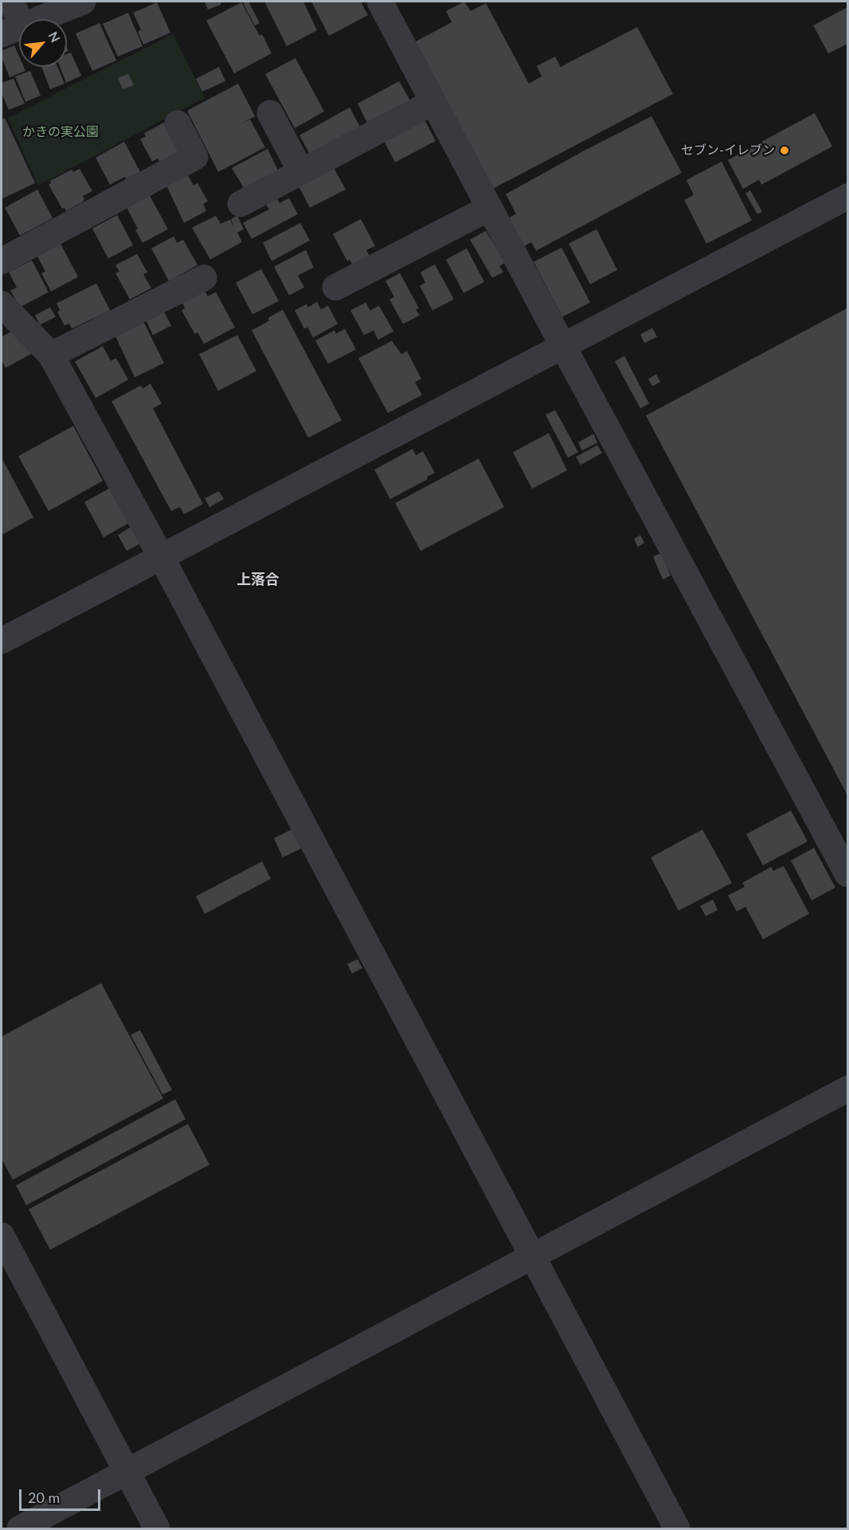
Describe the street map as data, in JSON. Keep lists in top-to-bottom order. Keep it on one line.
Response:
{"districts":["上落合"],"parks":["かきの実公園"],"places":["セブン-イレブン"],"scale_bar":"20 m","north":"top right"}
